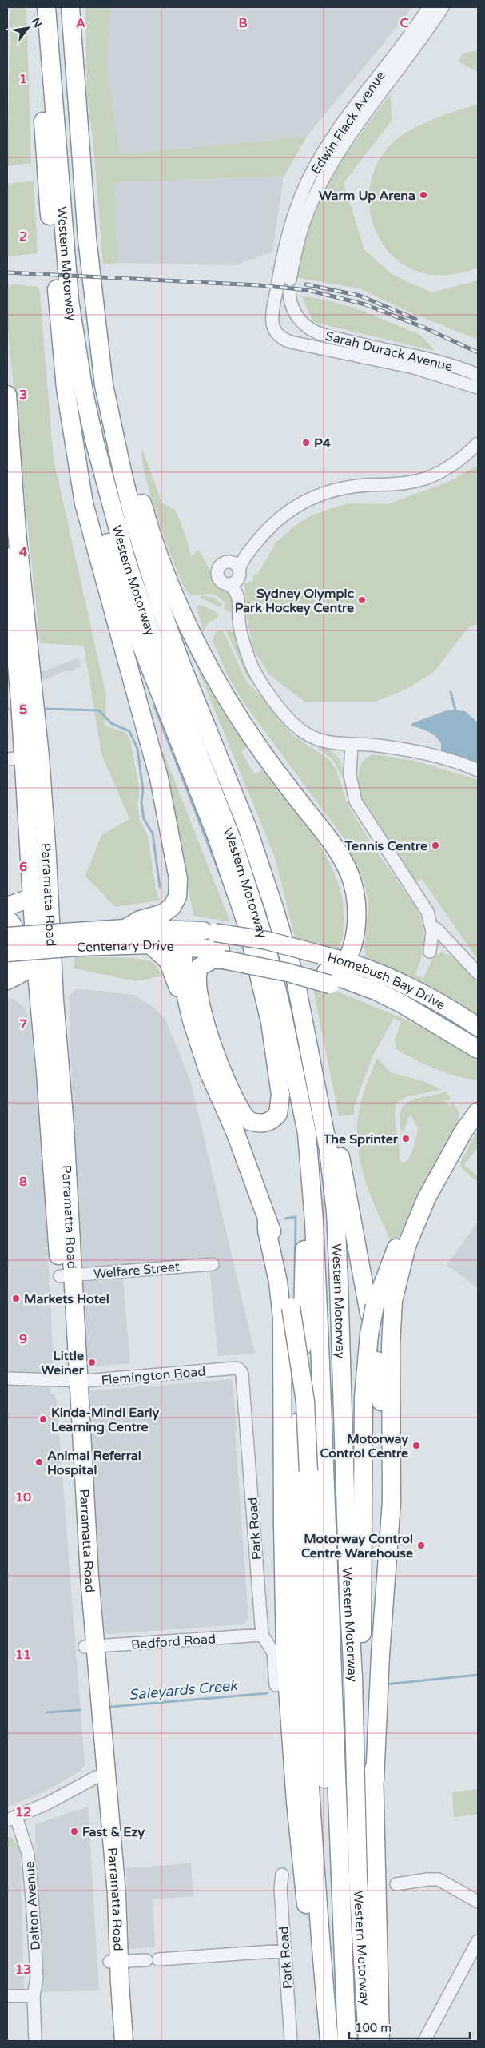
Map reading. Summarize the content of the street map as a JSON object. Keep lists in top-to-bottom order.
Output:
{
  "streets": {
    "highway": [
      "Western Motorway",
      "Parramatta Road",
      "Centenary Drive",
      "Homebush Bay Drive"
    ],
    "street": [
      "Edwin Flack Avenue",
      "Sarah Durack Avenue",
      "Welfare Street",
      "Flemington Road",
      "Park Road",
      "Bedford Road",
      "Dalton Avenue"
    ]
  },
  "crossings": [
    ["Edwin Flack Avenue", "Sarah Durack Avenue"],
    ["Western Motorway", "Park Road"],
    ["Parramatta Road", "Welfare Street"],
    ["Parramatta Road", "Flemington Road"],
    ["Parramatta Road", "Bedford Road"],
    ["Centenary Drive", "Homebush Bay Drive"],
    ["Flemington Road", "Park Road"],
    ["Park Road", "Bedford Road"]
  ],
  "water": ["Saleyards Creek"],
  "places": [
    "Warm Up Arena",
    "P4",
    "Sydney Olympic Park Hockey Centre",
    "Tennis Centre",
    "The Sprinter",
    "Markets Hotel",
    "Little Weiner",
    "Kinda-Mindi Early Learning Centre",
    "Motorway Control Centre",
    "Animal Referral Hospital",
    "Motorway Control Centre Warehouse",
    "Fast & Ezy"
  ],
  "scale_bar": "100 m",
  "north": "top right",
  "grid": {
    "columns": ["A", "B", "C"],
    "rows": [
      "1",
      "2",
      "3",
      "4",
      "5",
      "6",
      "7",
      "8",
      "9",
      "10",
      "11",
      "12",
      "13"
    ]
  }
}
